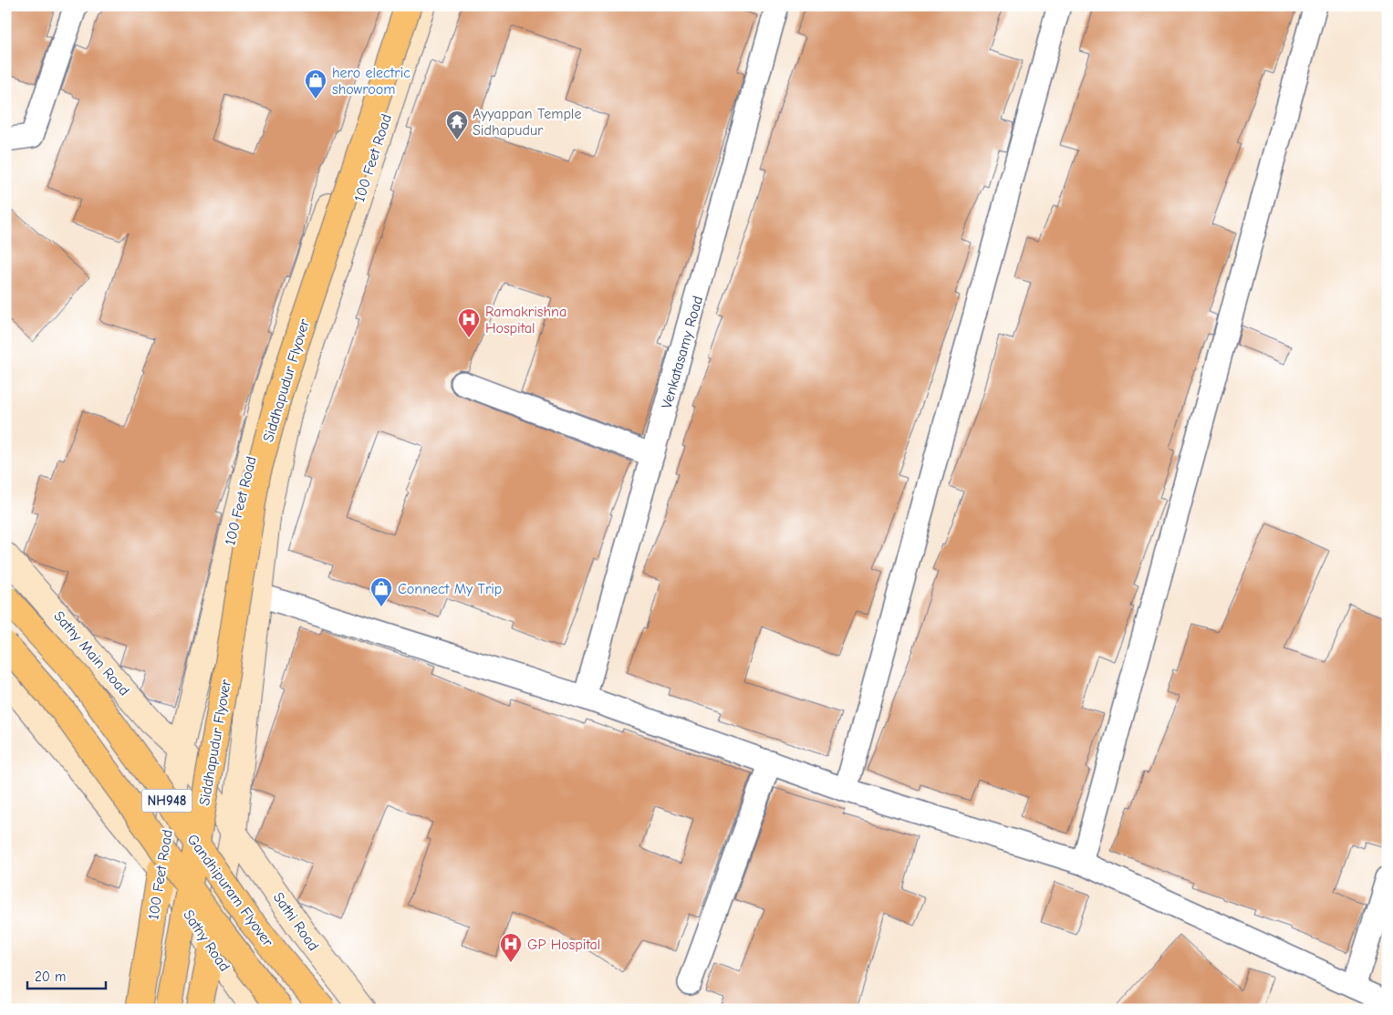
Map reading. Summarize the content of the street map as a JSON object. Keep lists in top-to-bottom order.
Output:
{
  "streets": {
    "main road": [
      "100 Feet Road",
      "Siddhapudur Flyover",
      "Sathy Main Road",
      "NH948",
      "Gandhipuram Flyover",
      "Sathi Road",
      "Sathy Road"
    ],
    "street": ["Venkatasamy Road"]
  },
  "crossings": [
    ["100 Feet Road", "Sathy Main Road"],
    ["100 Feet Road", "Sathi Road"],
    ["100 Feet Road", "Sathy Road"],
    ["Sathy Main Road", "Sathi Road"]
  ],
  "places": {
    "shop": ["hero electric showroom", "Connect My Trip"],
    "temple": ["Ayyappan Temple Sidhapudur"],
    "hospital": ["Ramakrishna Hospital", "GP Hospital"]
  },
  "scale_bar": "20 m"
}
